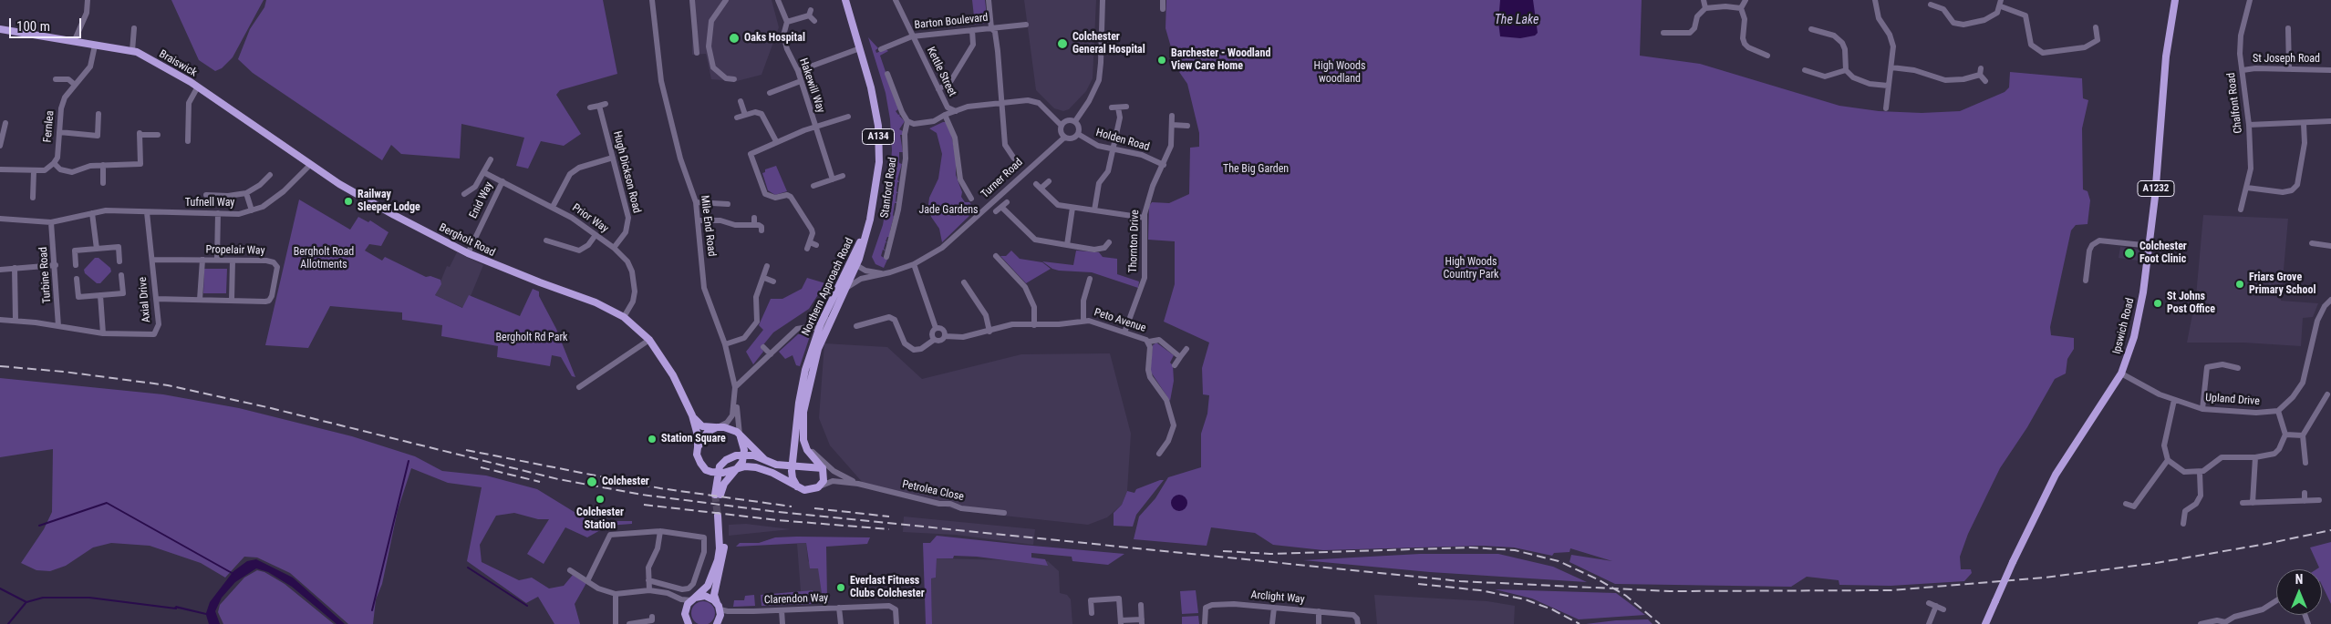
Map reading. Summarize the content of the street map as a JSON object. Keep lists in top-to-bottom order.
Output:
{
  "streets": {
    "main road": [
      "Braiswick",
      "A134",
      "A1232",
      "Bergholt Road",
      "Northern Approach Road",
      "Ipswich Road"
    ],
    "street": [
      "Barton Boulevard",
      "St Joseph Road",
      "Kettle Street",
      "Hakewill Way",
      "Chalfont Road",
      "Fernlea",
      "Holden Road",
      "Hugh Dickson Road",
      "Turner Road",
      "Stanford Road",
      "Enid Way",
      "Tufnell Way",
      "Prior Way",
      "Mile End Road",
      "Thornton Drive",
      "Propelair Way",
      "Turbine Road",
      "Axial Drive",
      "Peto Avenue",
      "Upland Drive",
      "Petrolea Close",
      "Arclight Way",
      "Clarendon Way"
    ]
  },
  "crossings": [
    ["Barton Boulevard", "Kettle Street"],
    ["St Joseph Road", "Chalfont Road"],
    ["Braiswick", "Fernlea"],
    ["Braiswick", "Bergholt Road"],
    ["A134", "Northern Approach Road"],
    ["Holden Road", "Turner Road"],
    ["Holden Road", "Thornton Drive"],
    ["Hugh Dickson Road", "Prior Way"],
    ["Turner Road", "Northern Approach Road"],
    ["Enid Way", "Prior Way"],
    ["Enid Way", "Bergholt Road"],
    ["Tufnell Way", "Bergholt Road"],
    ["Tufnell Way", "Turbine Road"],
    ["Tufnell Way", "Axial Drive"],
    ["Prior Way", "Bergholt Road"],
    ["Thornton Drive", "Peto Avenue"],
    ["Propelair Way", "Axial Drive"],
    ["Turbine Road", "Axial Drive"],
    ["Northern Approach Road", "Petrolea Close"],
    ["Ipswich Road", "Upland Drive"]
  ],
  "water": ["The Lake"],
  "parks": [
    "High Woods woodland",
    "The Big Garden",
    "Jade Gardens",
    "Bergholt Road Allotments",
    "High Woods Country Park",
    "Bergholt Rd Park"
  ],
  "places": [
    "Oaks Hospital",
    "Colchester General Hospital",
    "Barchester - Woodland View Care Home",
    "Railway Sleeper Lodge",
    "Colchester Foot Clinic",
    "Friars Grove Primary School",
    "St Johns Post Office",
    "Station Square",
    "Colchester",
    "Colchester Station",
    "Everlast Fitness Clubs Colchester"
  ],
  "scale_bar": "100 m",
  "north": "top"
}
